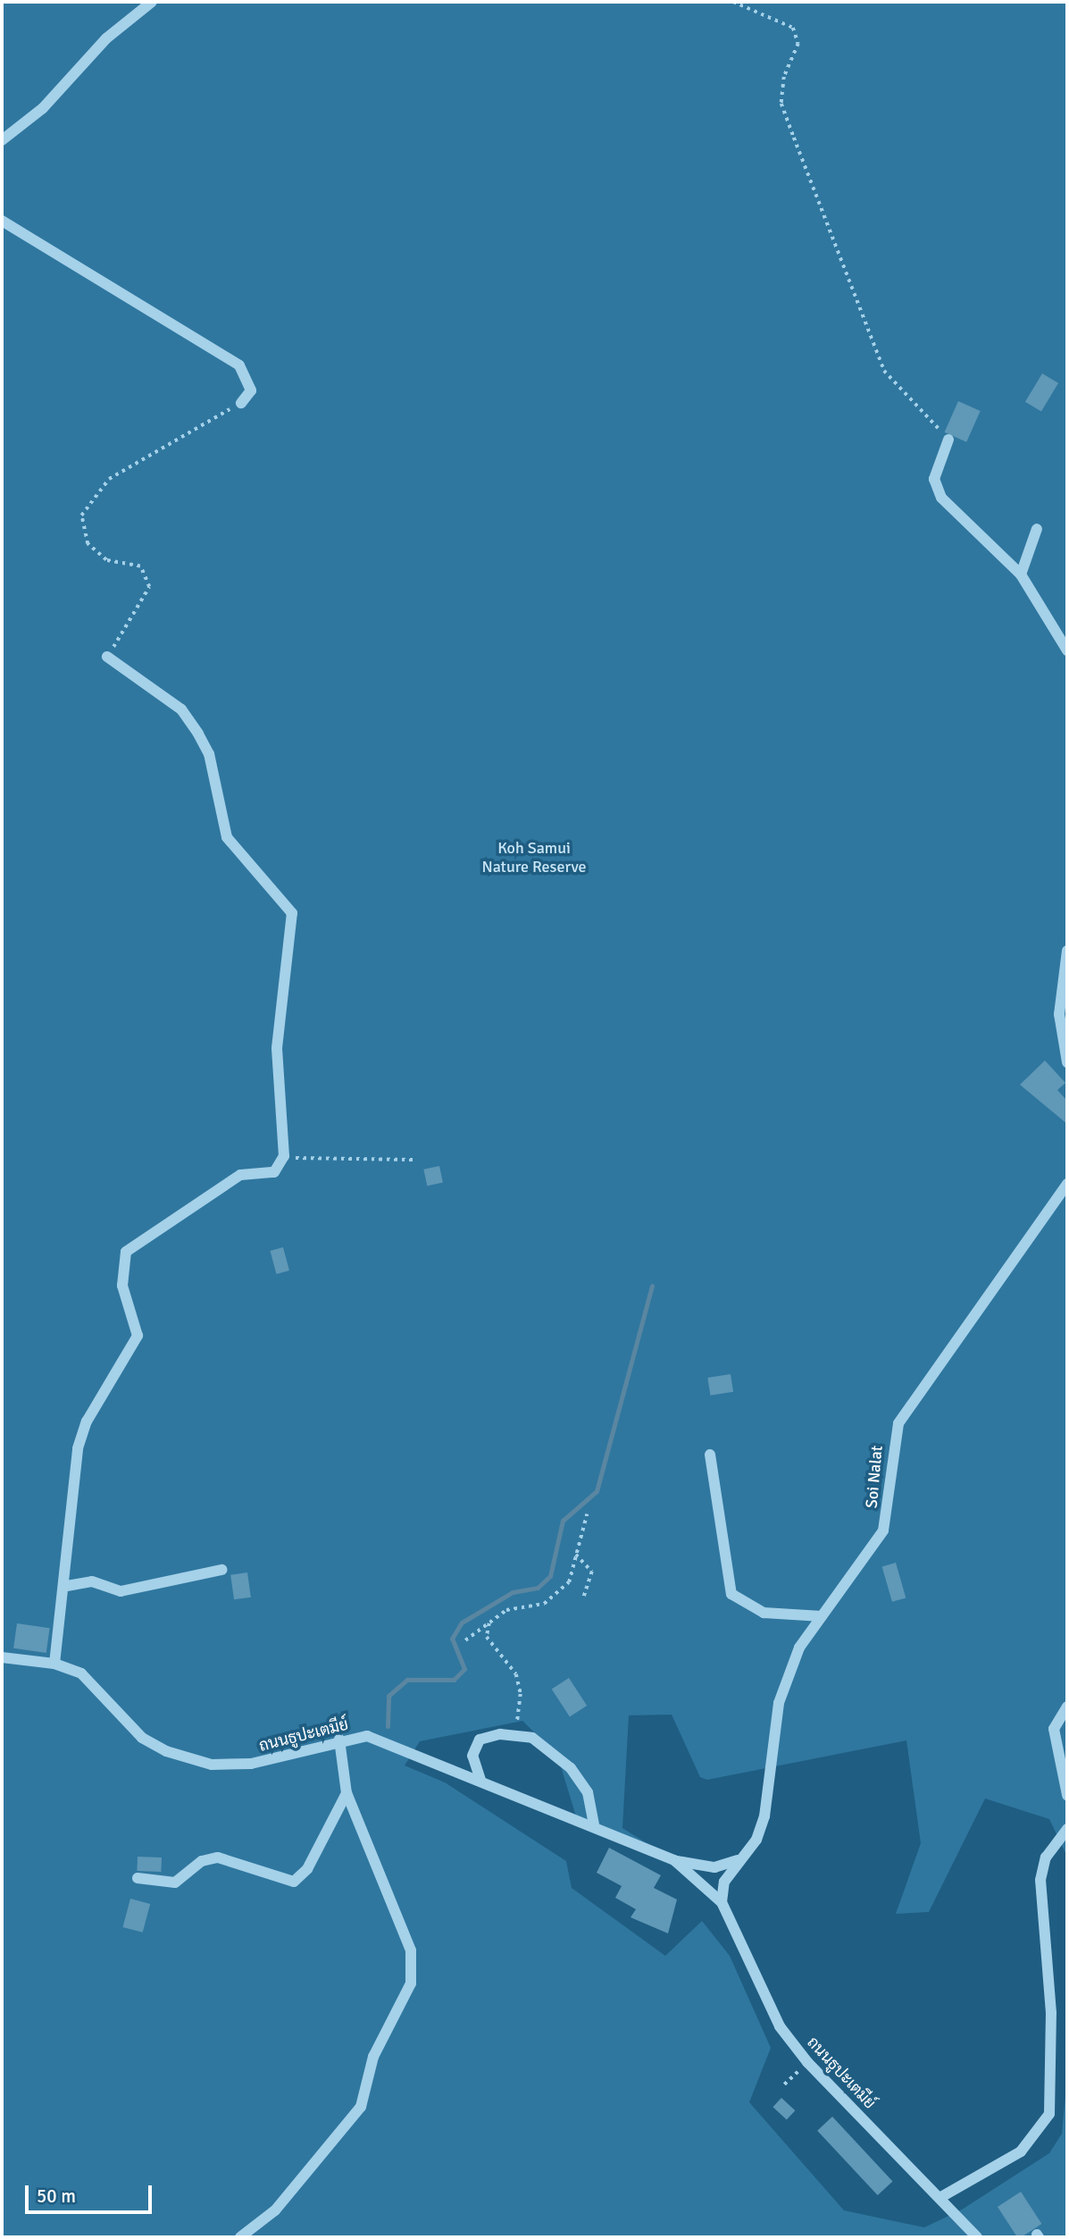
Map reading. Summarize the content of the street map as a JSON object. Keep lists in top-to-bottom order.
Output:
{
  "streets": {
    "street": ["Soi Nalat", "ถนนธูปะเตมีย์"]
  },
  "parks": ["Koh Samui Nature Reserve"],
  "scale_bar": "50 m"
}
